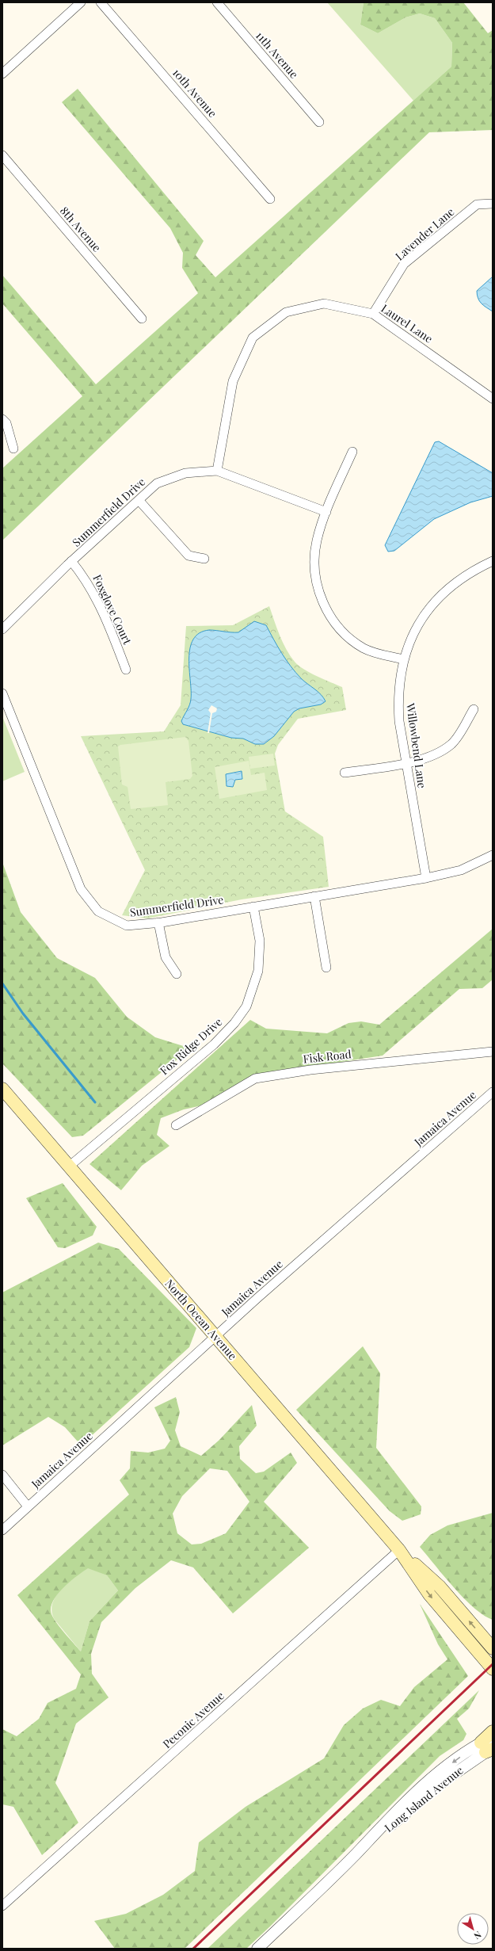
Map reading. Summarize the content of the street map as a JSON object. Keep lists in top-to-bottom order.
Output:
{
  "streets": {
    "main road": ["North Ocean Avenue"],
    "street": [
      "11th Avenue",
      "10th Avenue",
      "8th Avenue",
      "Lavender Lane",
      "Laurel Lane",
      "Summerfield Drive",
      "Foxglove Court",
      "Willowbend Lane",
      "Fox Ridge Drive",
      "Fisk Road",
      "Jamaica Avenue",
      "Peconic Avenue",
      "Long Island Avenue"
    ]
  },
  "crossings": [
    ["Lavender Lane", "Laurel Lane"],
    ["Laurel Lane", "Summerfield Drive"],
    ["Summerfield Drive", "Foxglove Court"],
    ["Summerfield Drive", "Willowbend Lane"],
    ["Summerfield Drive", "Fox Ridge Drive"],
    ["Fox Ridge Drive", "North Ocean Avenue"],
    ["Jamaica Avenue", "North Ocean Avenue"],
    ["North Ocean Avenue", "Peconic Avenue"]
  ],
  "north": "bottom right"
}
